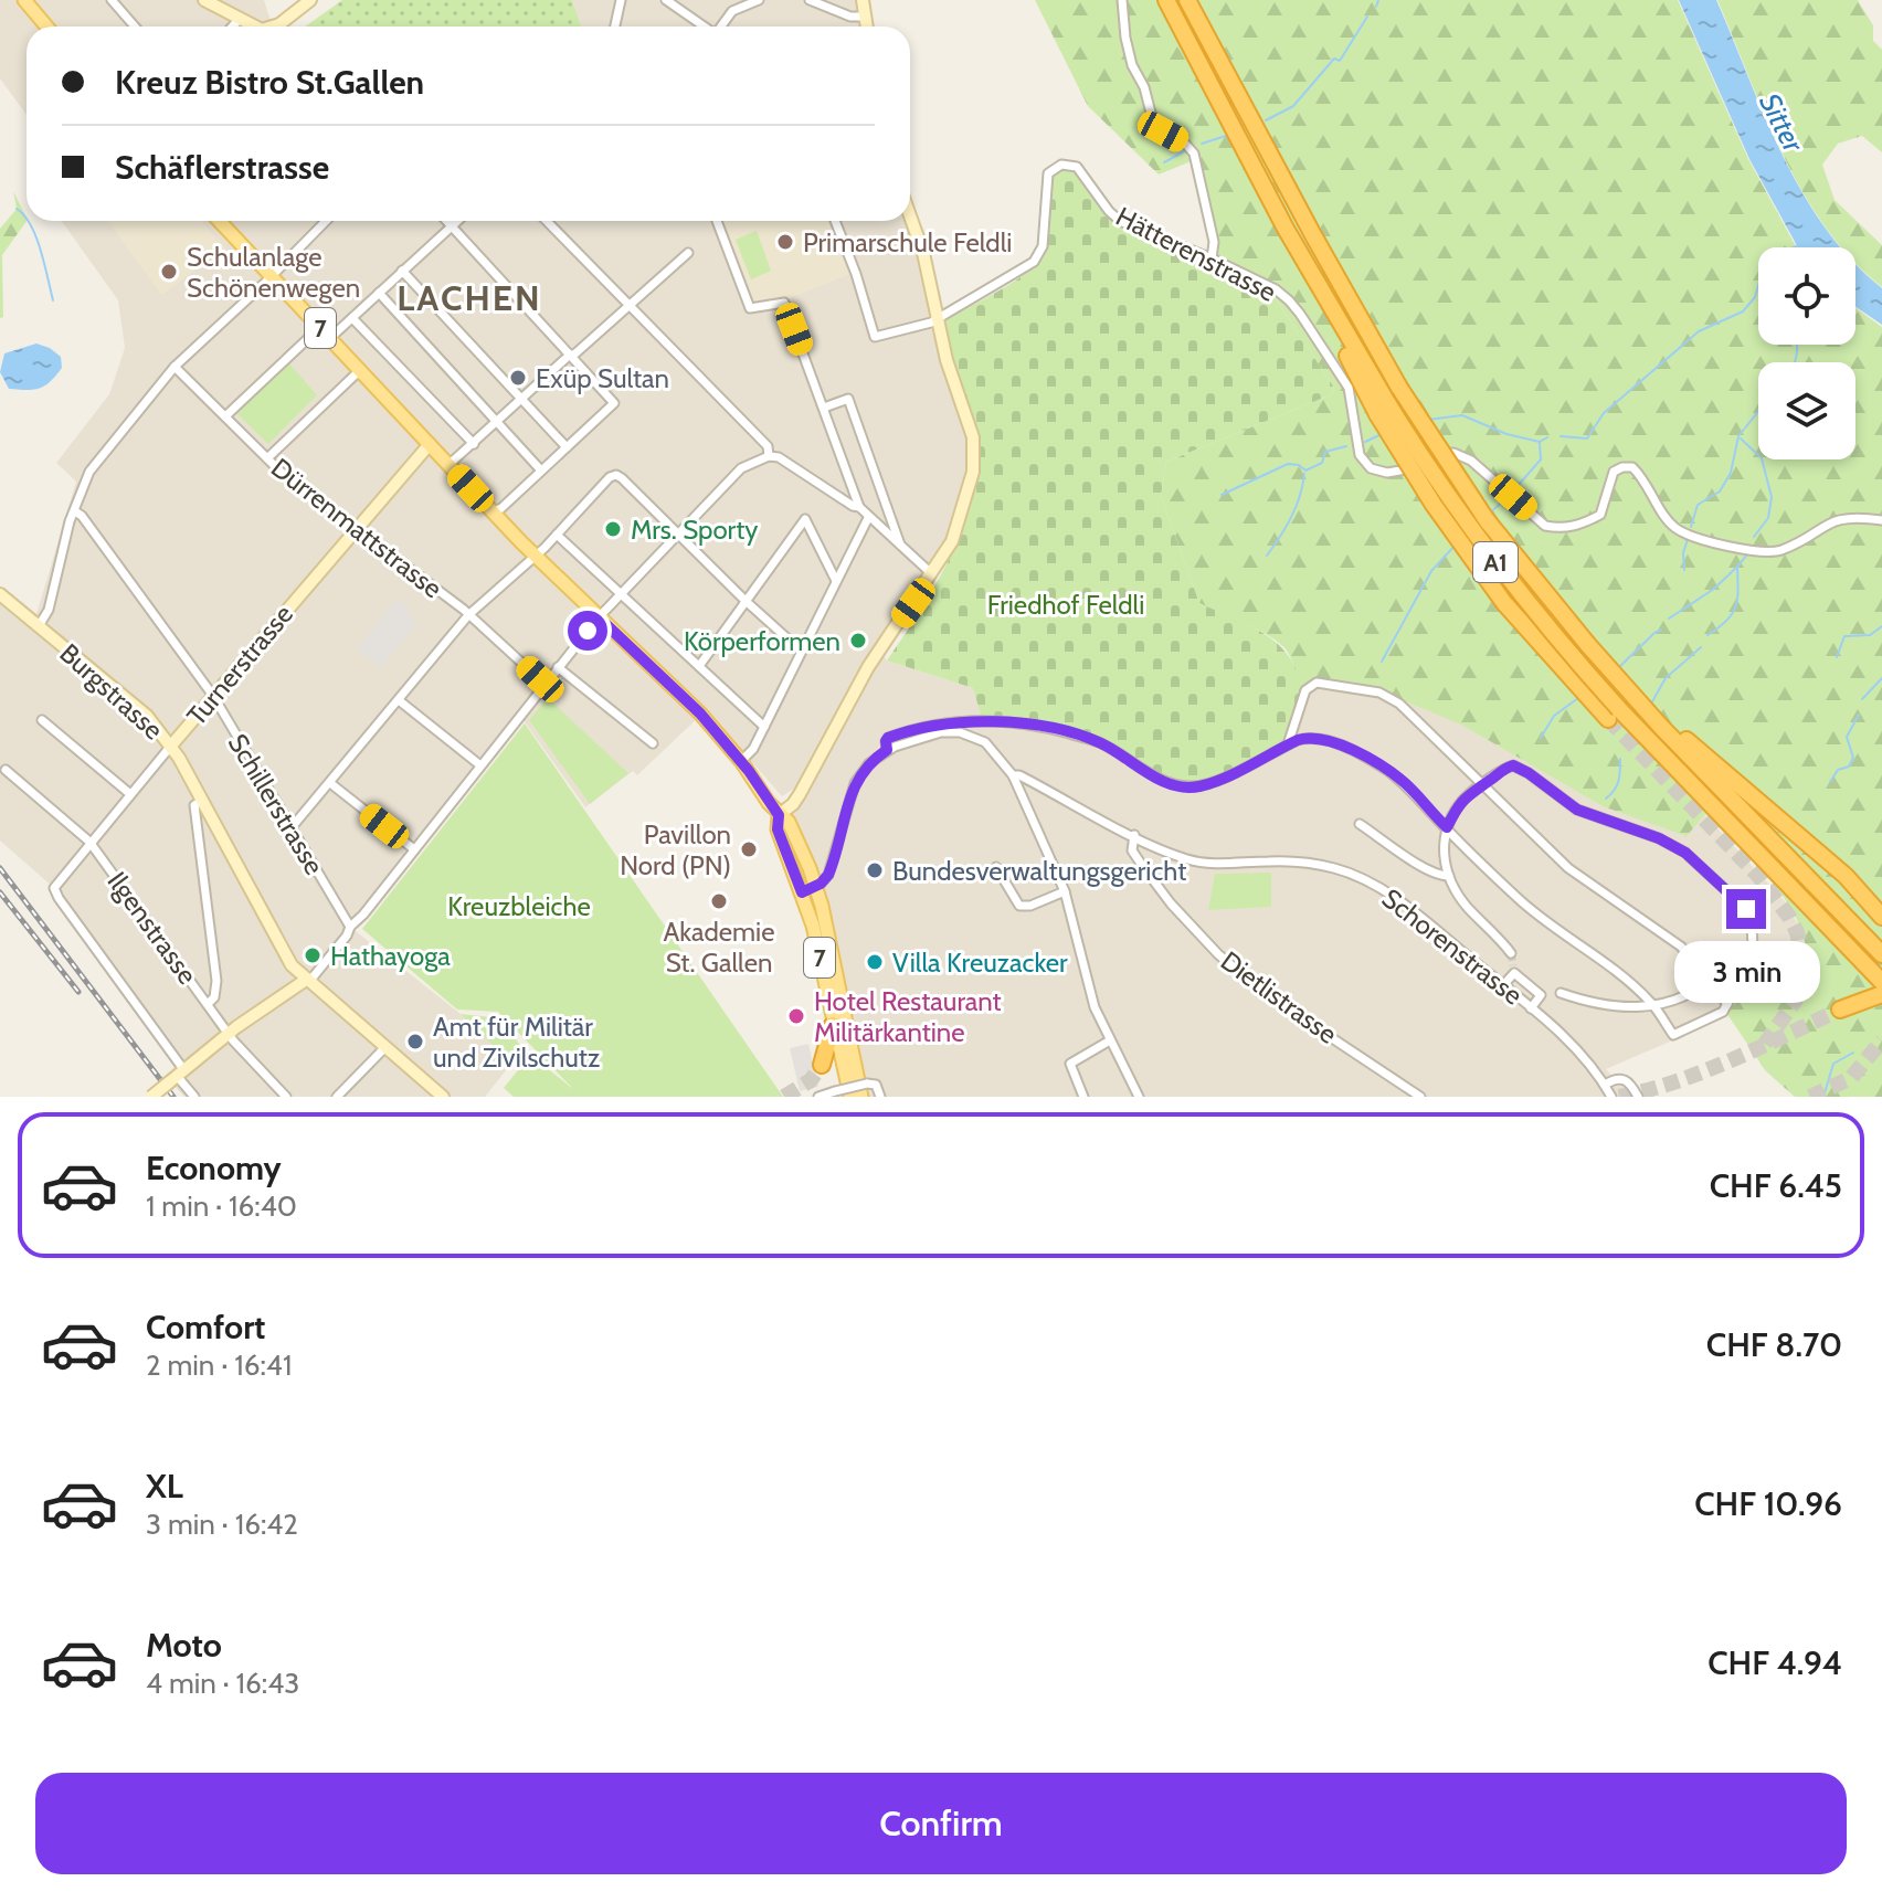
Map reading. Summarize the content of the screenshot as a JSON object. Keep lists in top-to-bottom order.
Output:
{
  "streets": {
    "highway": ["A1"],
    "main road": ["7"],
    "street": [
      "Hätterenstrasse",
      "Dürrenmattstrasse",
      "Turnerstrasse",
      "Burgstrasse",
      "Schillerstrasse",
      "Ilgenstrasse",
      "Schorenstrasse",
      "Dietlistrasse"
    ]
  },
  "crossings": [
    ["7", "Turnerstrasse"],
    ["7", "Burgstrasse"],
    ["Dürrenmattstrasse", "Turnerstrasse"],
    ["Dürrenmattstrasse", "Burgstrasse"],
    ["Turnerstrasse", "Burgstrasse"],
    ["Turnerstrasse", "Schillerstrasse"],
    ["Turnerstrasse", "Ilgenstrasse"],
    ["Burgstrasse", "Schillerstrasse"],
    ["Schorenstrasse", "Dietlistrasse"]
  ],
  "districts": ["LACHEN"],
  "water": ["Sitter"],
  "parks": ["Friedhof Feldli", "Kreuzbleiche"],
  "places": [
    "Primarschule Feldli",
    "Schulanlage Schönenwegen",
    "Exüp Sultan",
    "Mrs. Sporty",
    "Körperformen",
    "Pavillon Nord (PN)",
    "Bundesverwaltungsgericht",
    "Akademie St. Gallen",
    "Hathayoga",
    "Villa Kreuzacker",
    "Hotel Restaurant Militärkantine",
    "Amt für Militär und Zivilschutz"
  ],
  "page": {
    "banner": ["Kreuz Bistro St.Gallen", "Schäflerstrasse"],
    "bubble": "3 min",
    "list": [
      {
        "name": "Economy",
        "note": "1 min · 16:40",
        "value": "CHF 6.45"
      },
      {
        "name": "Comfort",
        "note": "2 min · 16:41",
        "value": "CHF 8.70"
      },
      {
        "name": "XL",
        "note": "3 min · 16:42",
        "value": "CHF 10.96"
      },
      {
        "name": "Moto",
        "note": "4 min · 16:43",
        "value": "CHF 4.94"
      }
    ],
    "buttons": "Confirm"
  }
}
